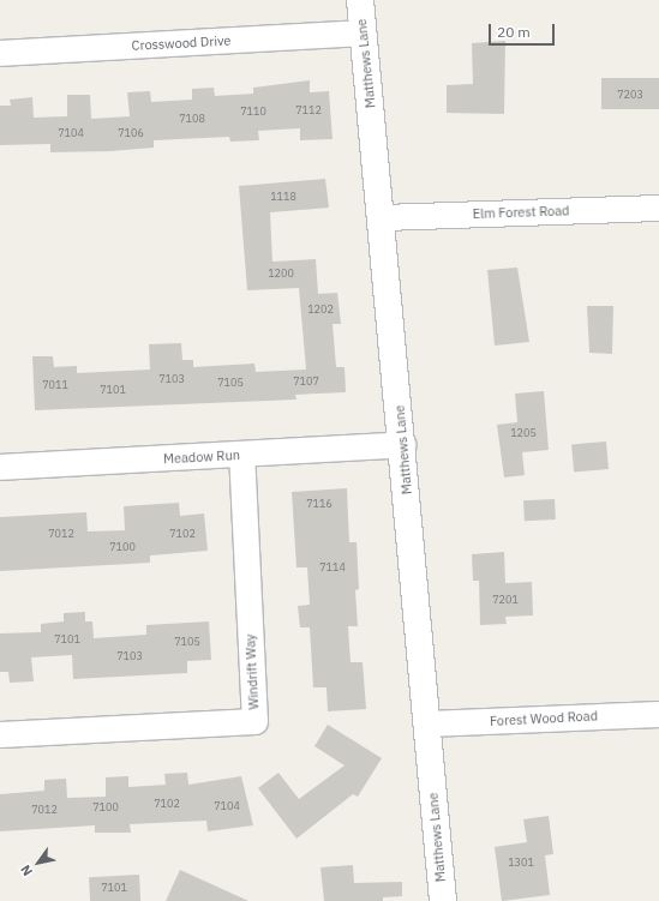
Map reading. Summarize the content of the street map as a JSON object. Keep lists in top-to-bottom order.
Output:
{
  "streets": {
    "street": [
      "Crosswood Drive",
      "Matthews Lane",
      "Elm Forest Road",
      "Meadow Run",
      "Windrift Way",
      "Forest Wood Road"
    ]
  },
  "crossings": [
    ["Crosswood Drive", "Matthews Lane"],
    ["Matthews Lane", "Elm Forest Road"],
    ["Matthews Lane", "Meadow Run"],
    ["Matthews Lane", "Forest Wood Road"],
    ["Meadow Run", "Windrift Way"]
  ],
  "house_numbers": [
    "7203",
    "7112",
    "7110",
    "7108",
    "7104",
    "7106",
    "1118",
    "1200",
    "1202",
    "7103",
    "7107",
    "7105",
    "7011",
    "7101",
    "1205",
    "7116",
    "7012",
    "7102",
    "7100",
    "7114",
    "7201",
    "7101",
    "7105",
    "7103",
    "7102",
    "7104",
    "7100",
    "7012",
    "1301",
    "7101"
  ],
  "scale_bar": "20 m",
  "north": "bottom left"
}
